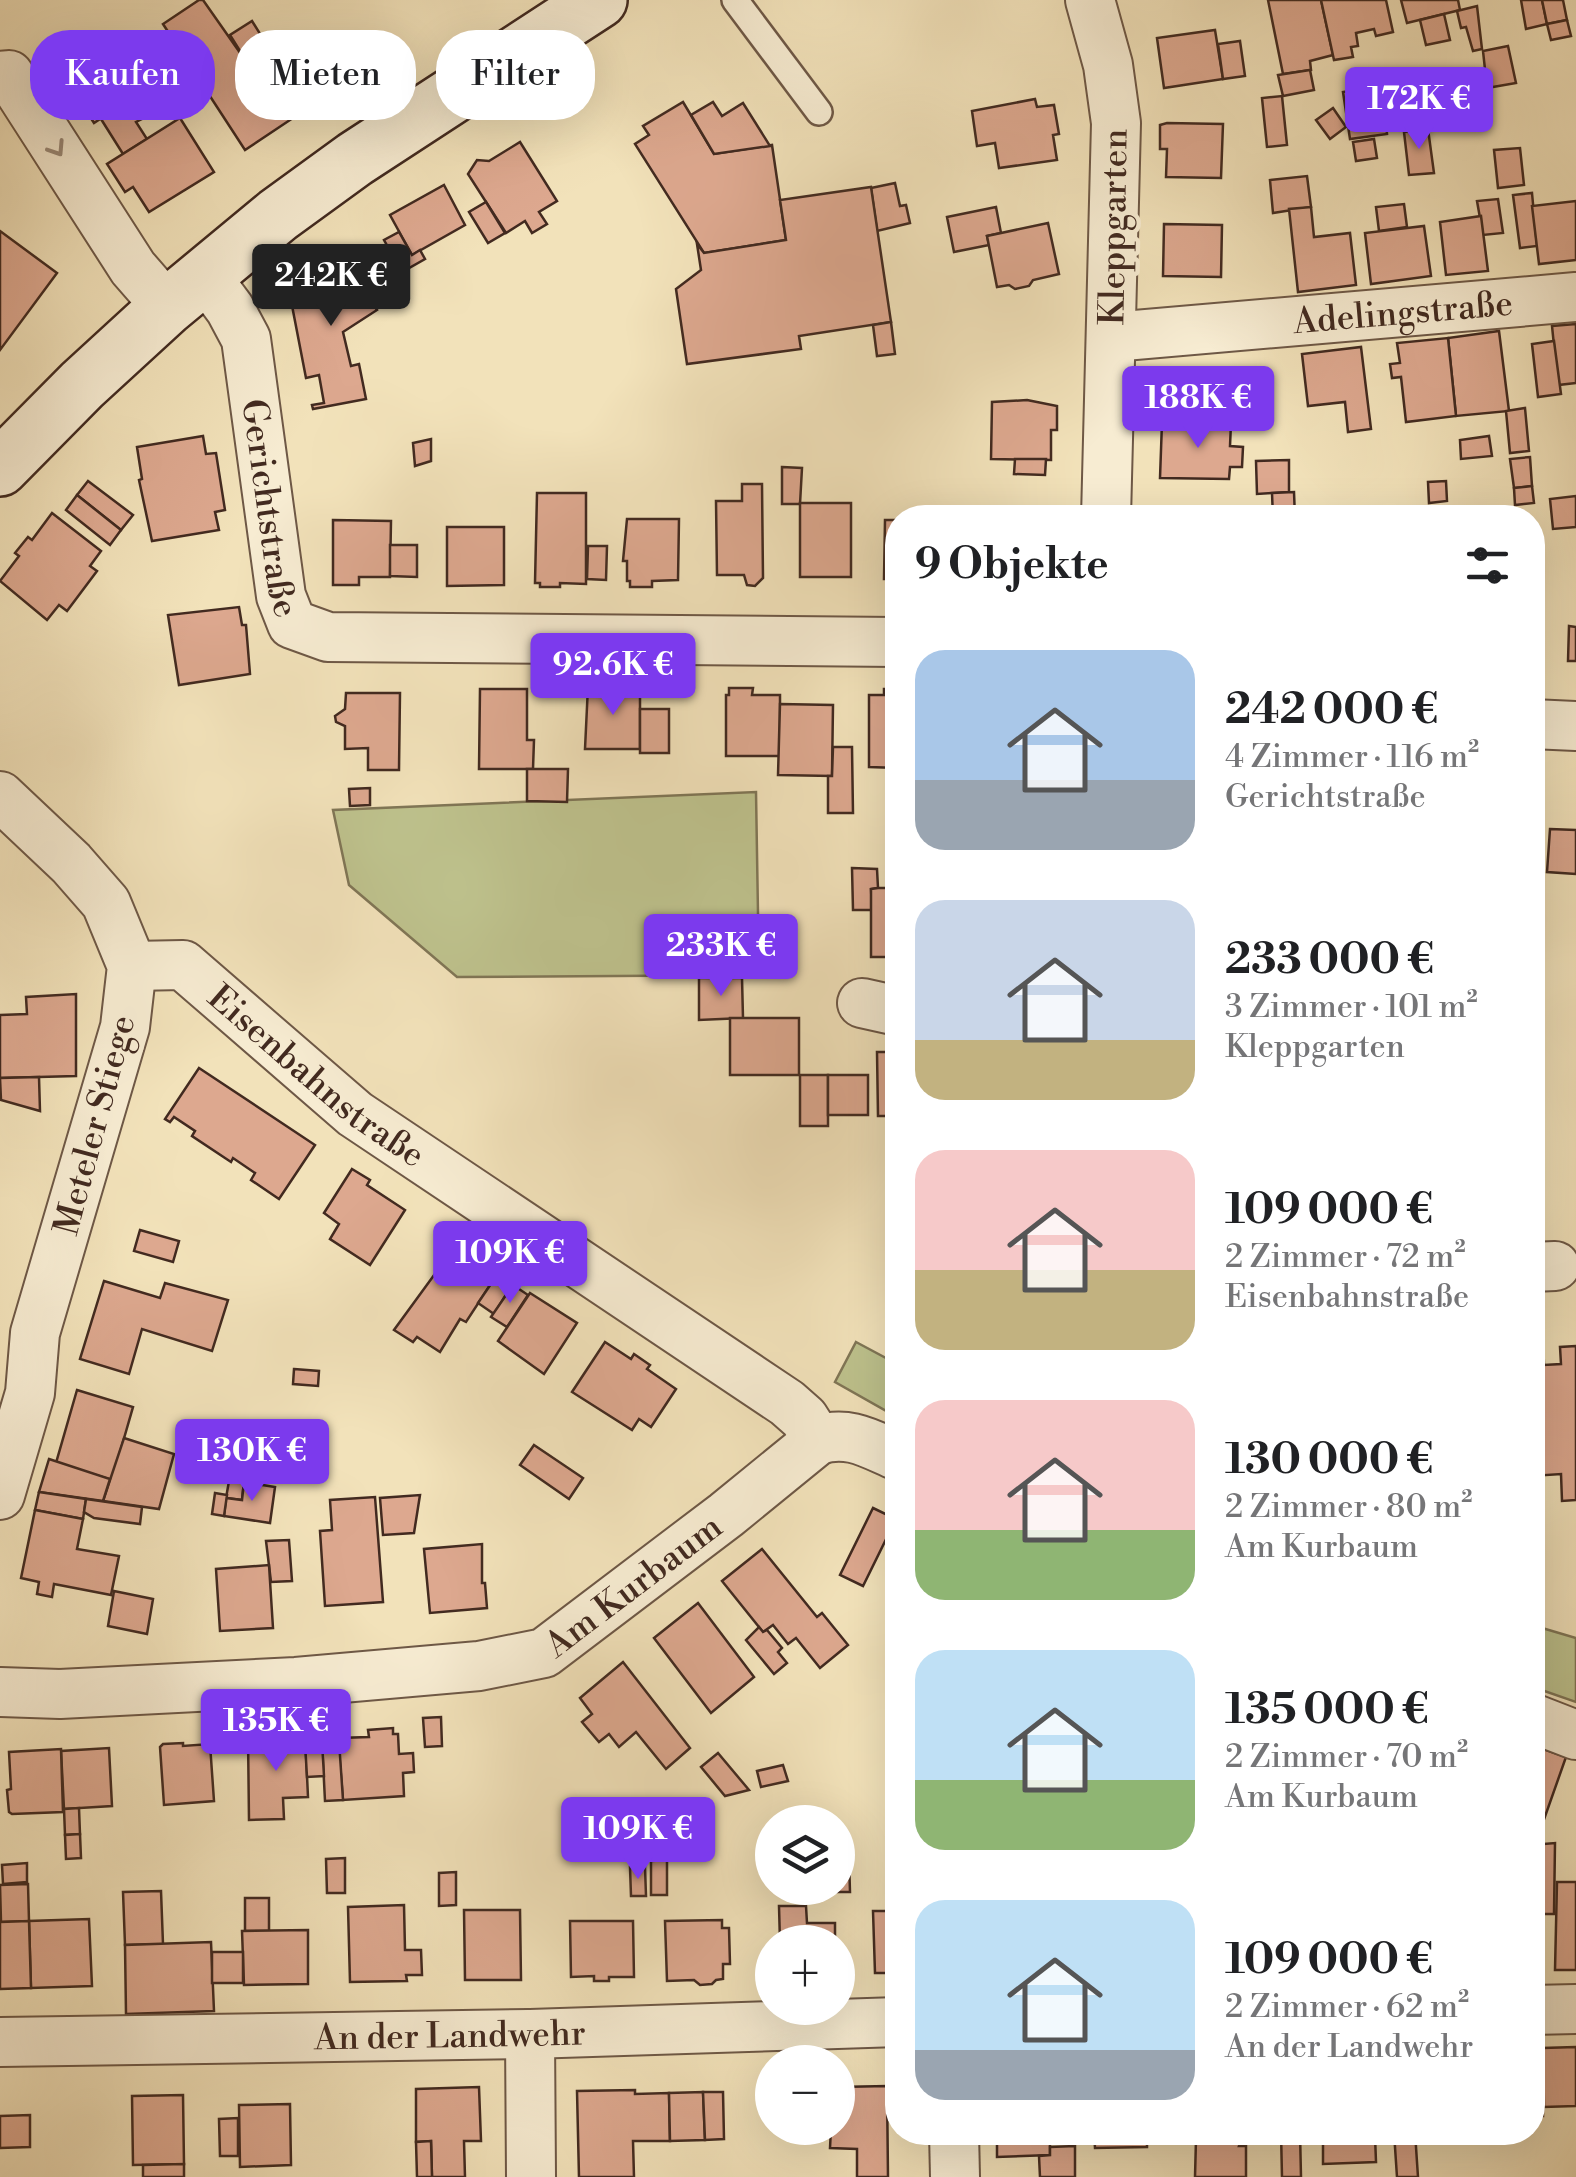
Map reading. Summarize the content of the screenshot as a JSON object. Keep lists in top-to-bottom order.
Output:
{
  "streets": {
    "street": [
      "Kleppgarten",
      "Adelingstraße",
      "Gerichtstraße",
      "Eisenbahnstraße",
      "Meteler Stiege",
      "Am Kurbaum",
      "An der Landwehr"
    ]
  },
  "crossings": [
    ["Kleppgarten", "Adelingstraße"],
    ["Eisenbahnstraße", "Meteler Stiege"],
    ["Eisenbahnstraße", "Am Kurbaum"]
  ],
  "page": {
    "chip": ["Kaufen", "Mieten", "Filter"],
    "price": [
      "172K €",
      "242K €",
      "188K €",
      "92.6K €",
      "233K €",
      "109K €",
      "130K €",
      "135K €",
      "109K €"
    ],
    "heading": "9 Objekte",
    "list": [
      {
        "name": "242 000 €",
        "note": "4 Zimmer · 116 m² · Gerichtstraße"
      },
      {
        "name": "233 000 €",
        "note": "3 Zimmer · 101 m² · Kleppgarten"
      },
      {
        "name": "109 000 €",
        "note": "2 Zimmer · 72 m² · Eisenbahnstraße"
      },
      {
        "name": "130 000 €",
        "note": "2 Zimmer · 80 m² · Am Kurbaum"
      },
      {
        "name": "135 000 €",
        "note": "2 Zimmer · 70 m² · Am Kurbaum"
      },
      {
        "name": "109 000 €",
        "note": "2 Zimmer · 62 m² · An der Landwehr"
      }
    ],
    "map_buttons": ["+", "−"]
  }
}
